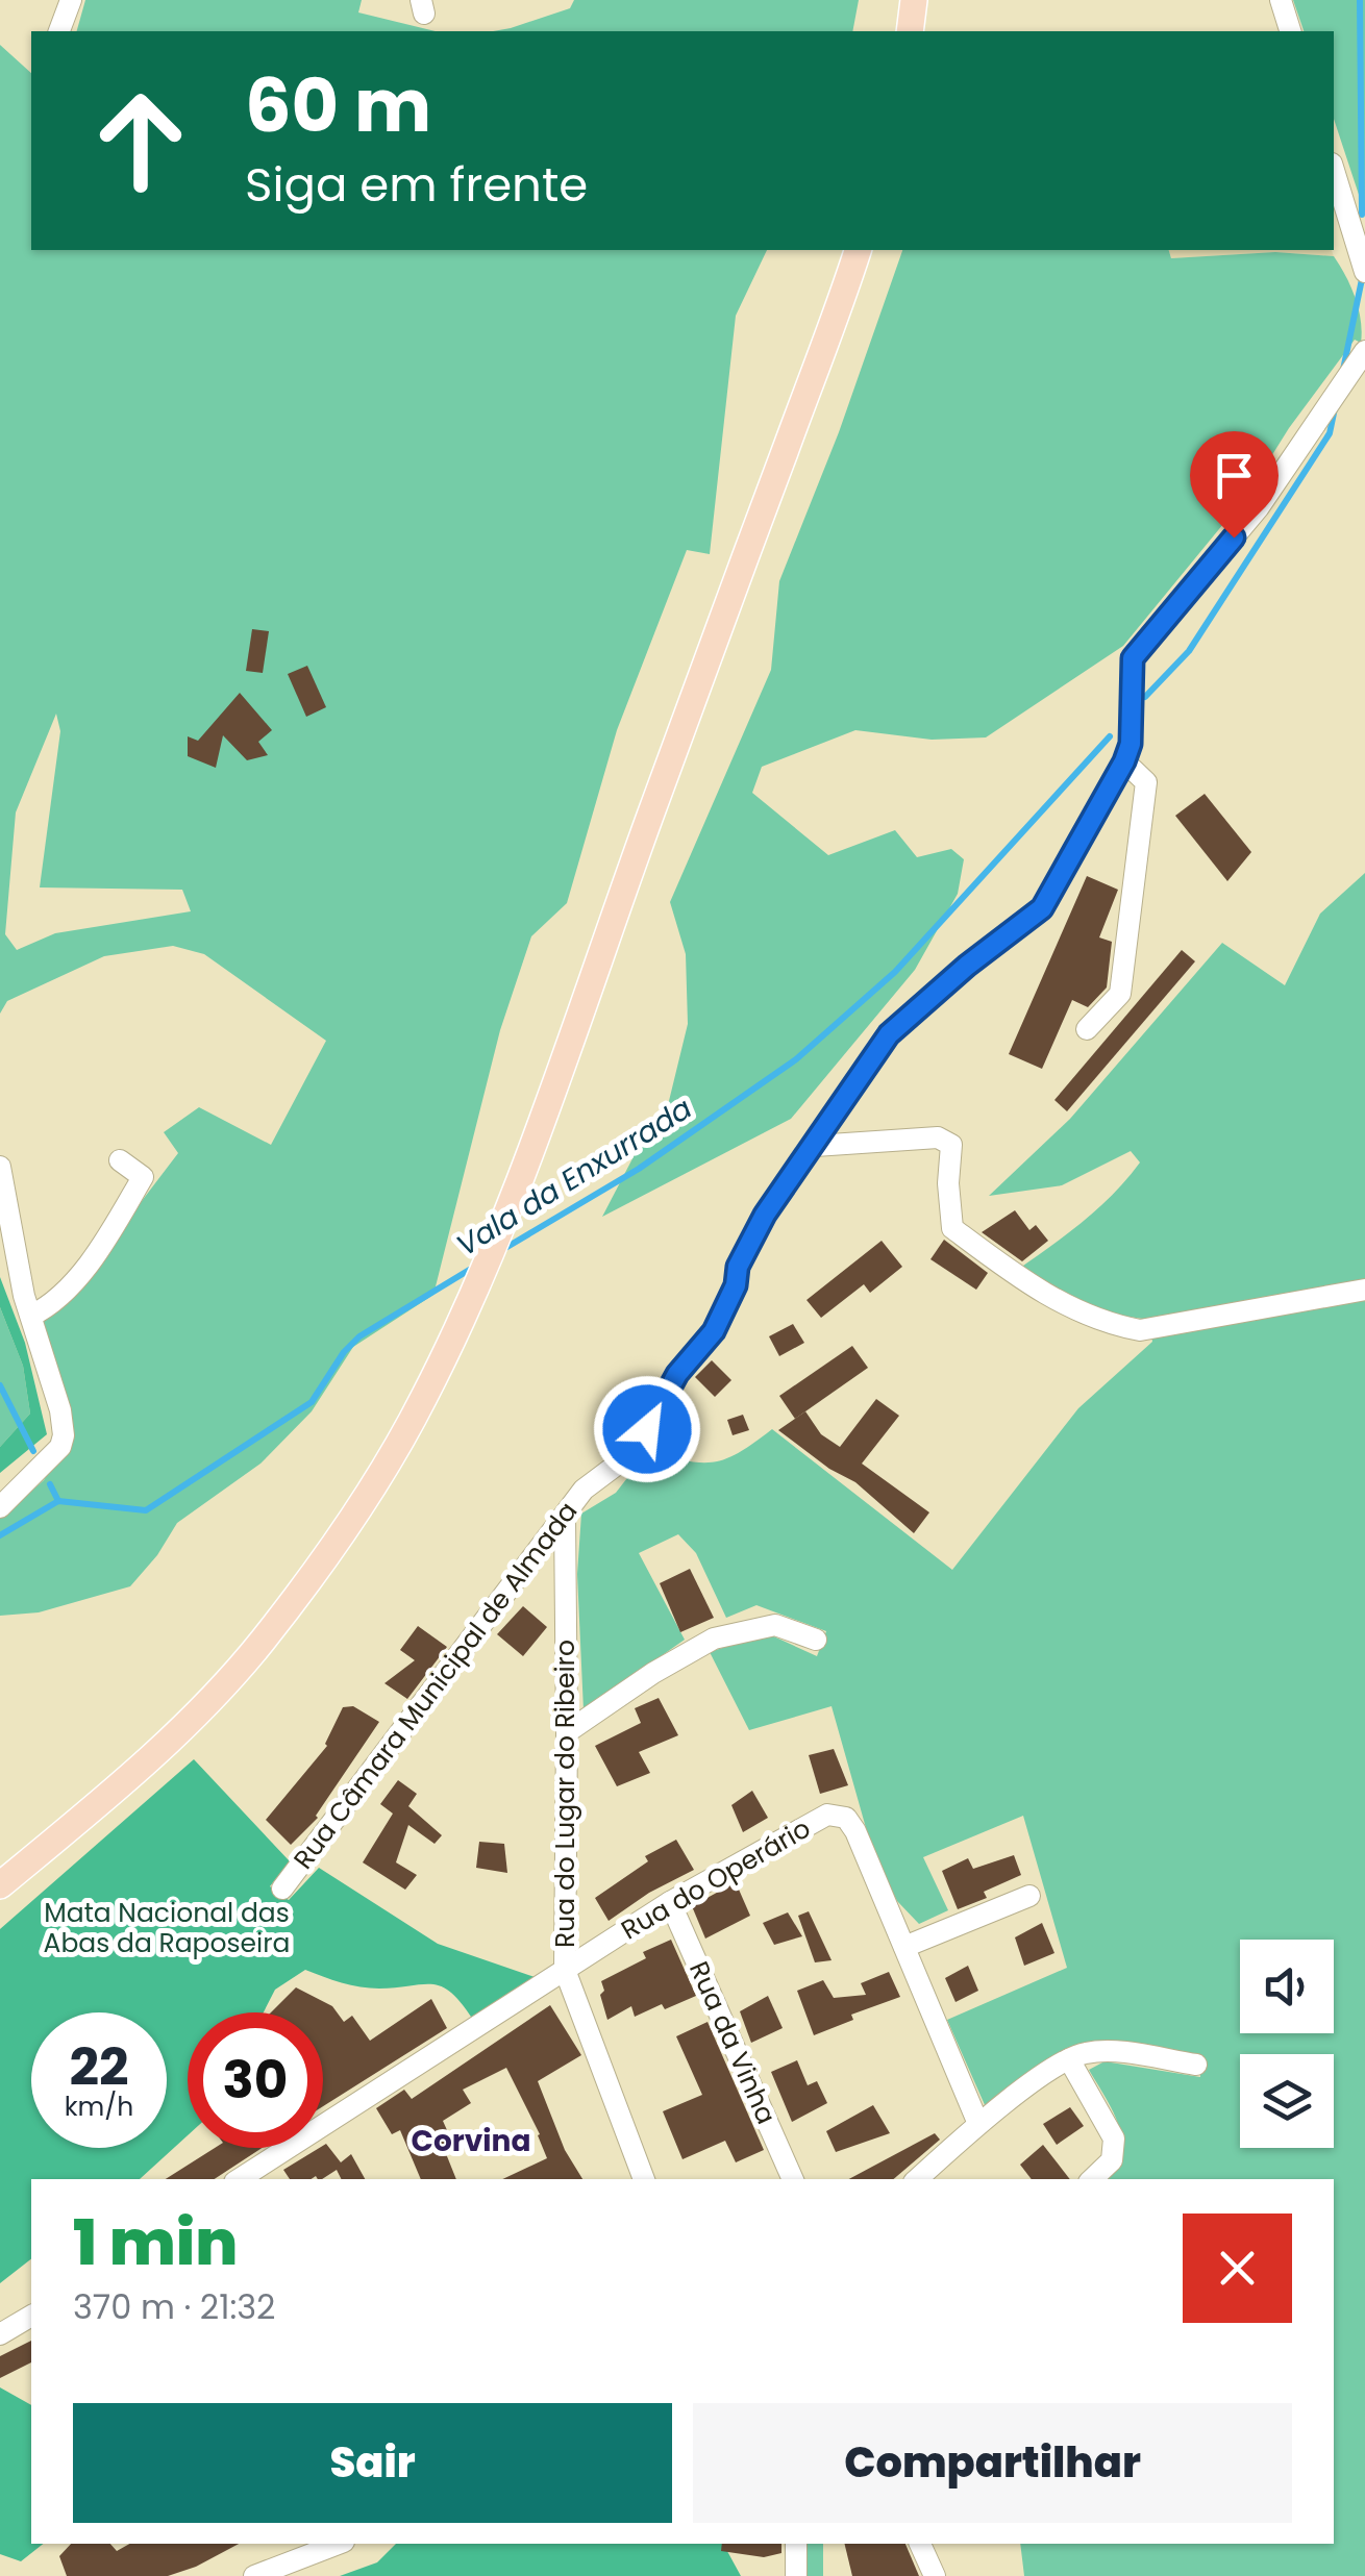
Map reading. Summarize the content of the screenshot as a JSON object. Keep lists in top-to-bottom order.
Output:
{
  "streets": {
    "street": [
      "Rua Câmara Municipal de Almada",
      "Rua do Lugar do Ribeiro",
      "Rua do Operário",
      "Rua da Vinha"
    ]
  },
  "crossings": [
    ["Rua Câmara Municipal de Almada", "Rua do Lugar do Ribeiro"],
    ["Rua do Lugar do Ribeiro", "Rua do Operário"],
    ["Rua do Operário", "Rua da Vinha"]
  ],
  "districts": ["Corvina"],
  "water": ["Vala da Enxurrada"],
  "parks": ["Mata Nacional das Abas da Raposeira"],
  "page": {
    "turn": ["60 m", "Siga em frente"],
    "speed": "22 km/h",
    "limit": "30",
    "heading": ["1 min", "370 m · 21:32"],
    "buttons": ["Sair", "Compartilhar"]
  }
}
